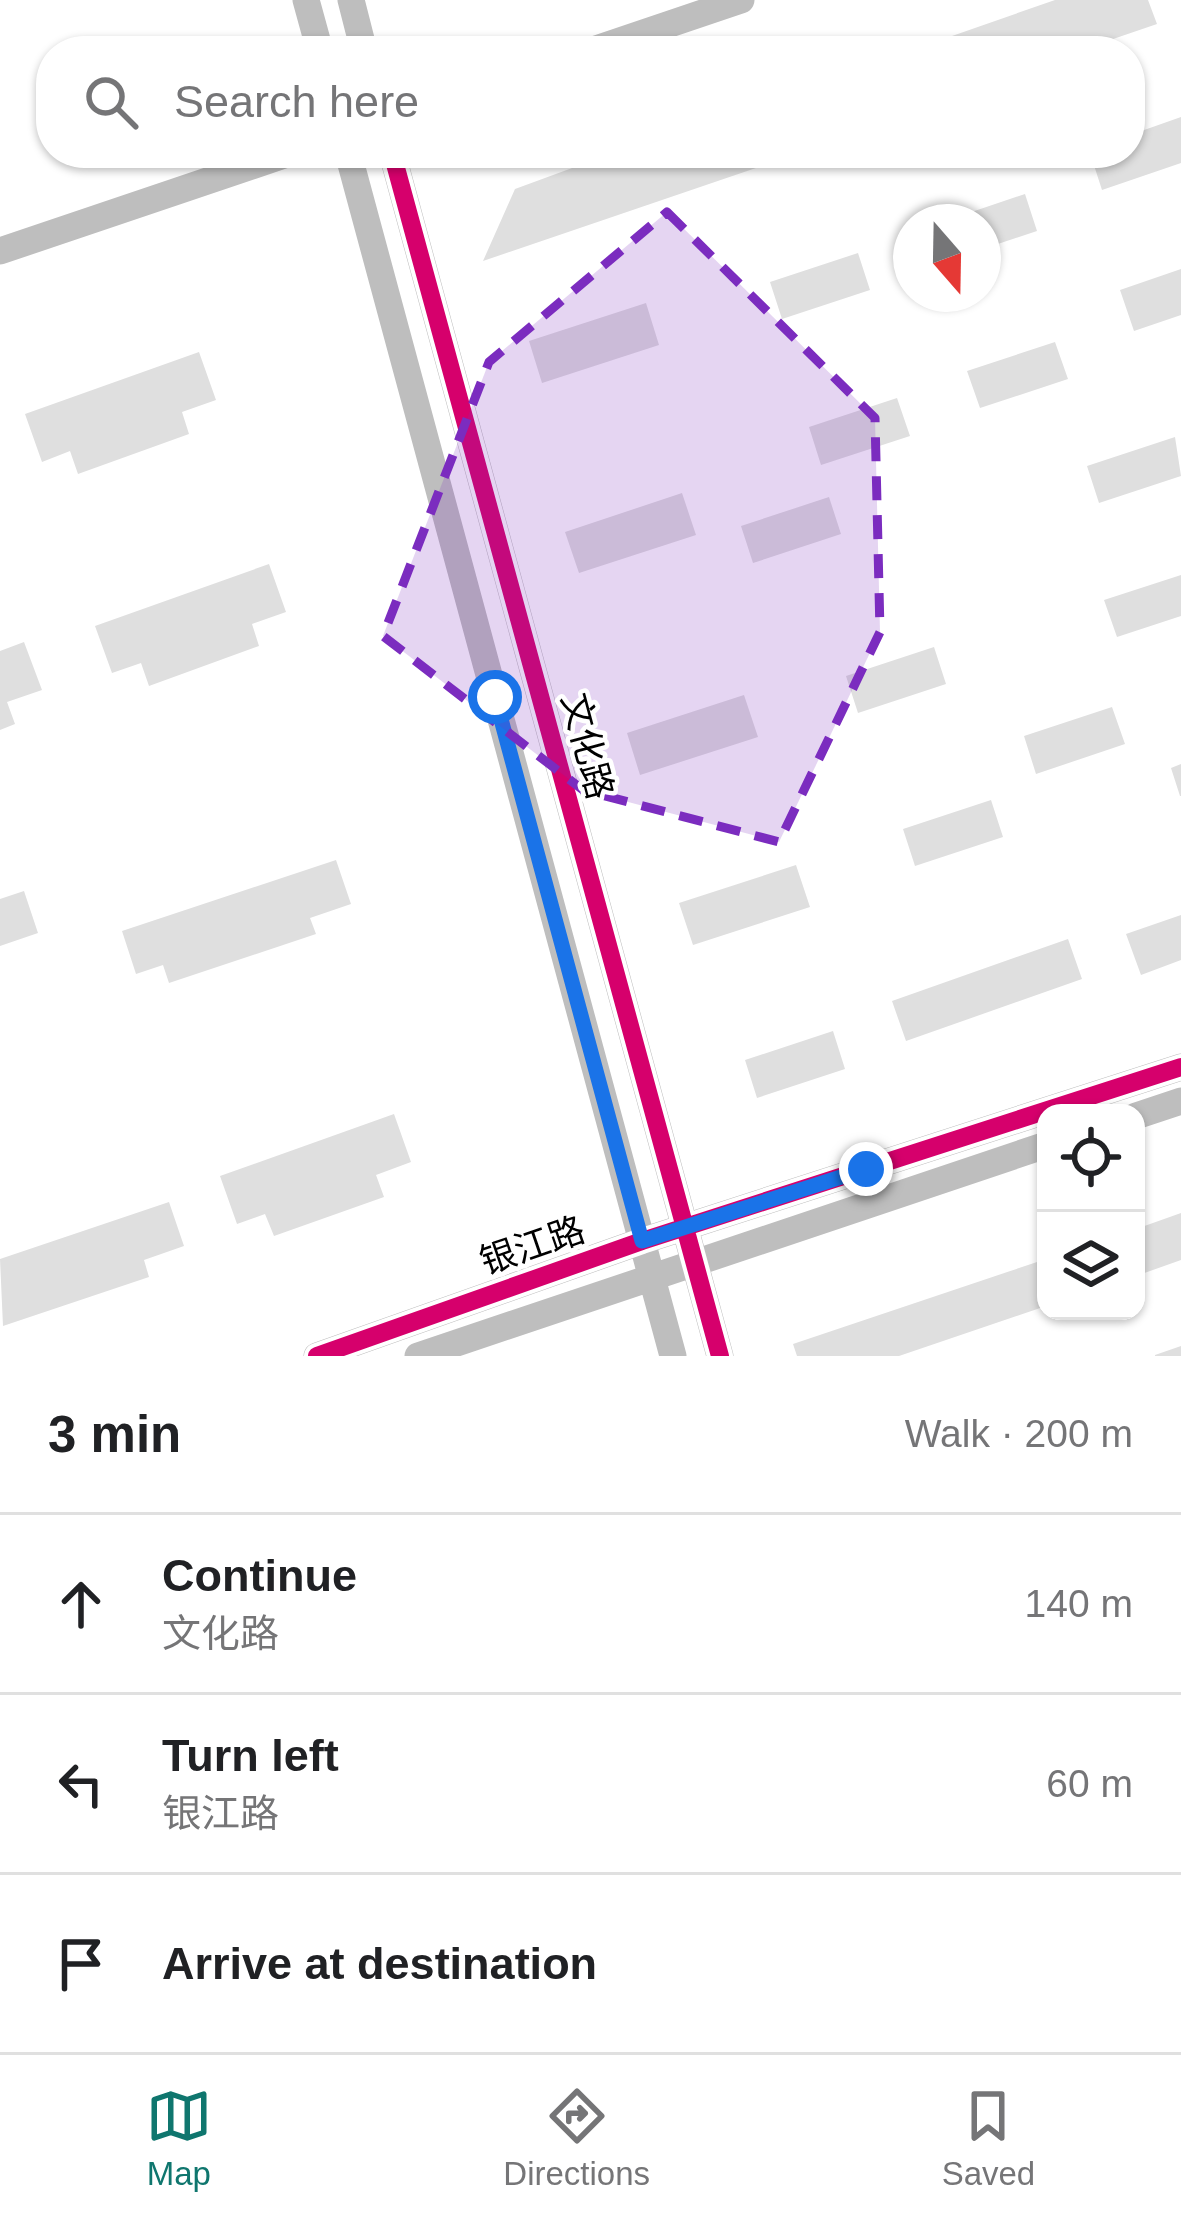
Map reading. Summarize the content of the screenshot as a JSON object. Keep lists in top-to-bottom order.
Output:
{
  "streets": {
    "street": ["文化路", "银江路"]
  },
  "crossings": [
    ["文化路", "银江路"]
  ],
  "north": "bottom",
  "page": {
    "search": "Search here",
    "heading": ["3 min", "Walk · 200 m"],
    "list": [
      ["Continue", "文化路", "140 m"],
      ["Turn left", "银江路", "60 m"],
      "Arrive at destination"
    ],
    "nav": ["Map", "Directions", "Saved"]
  }
}
